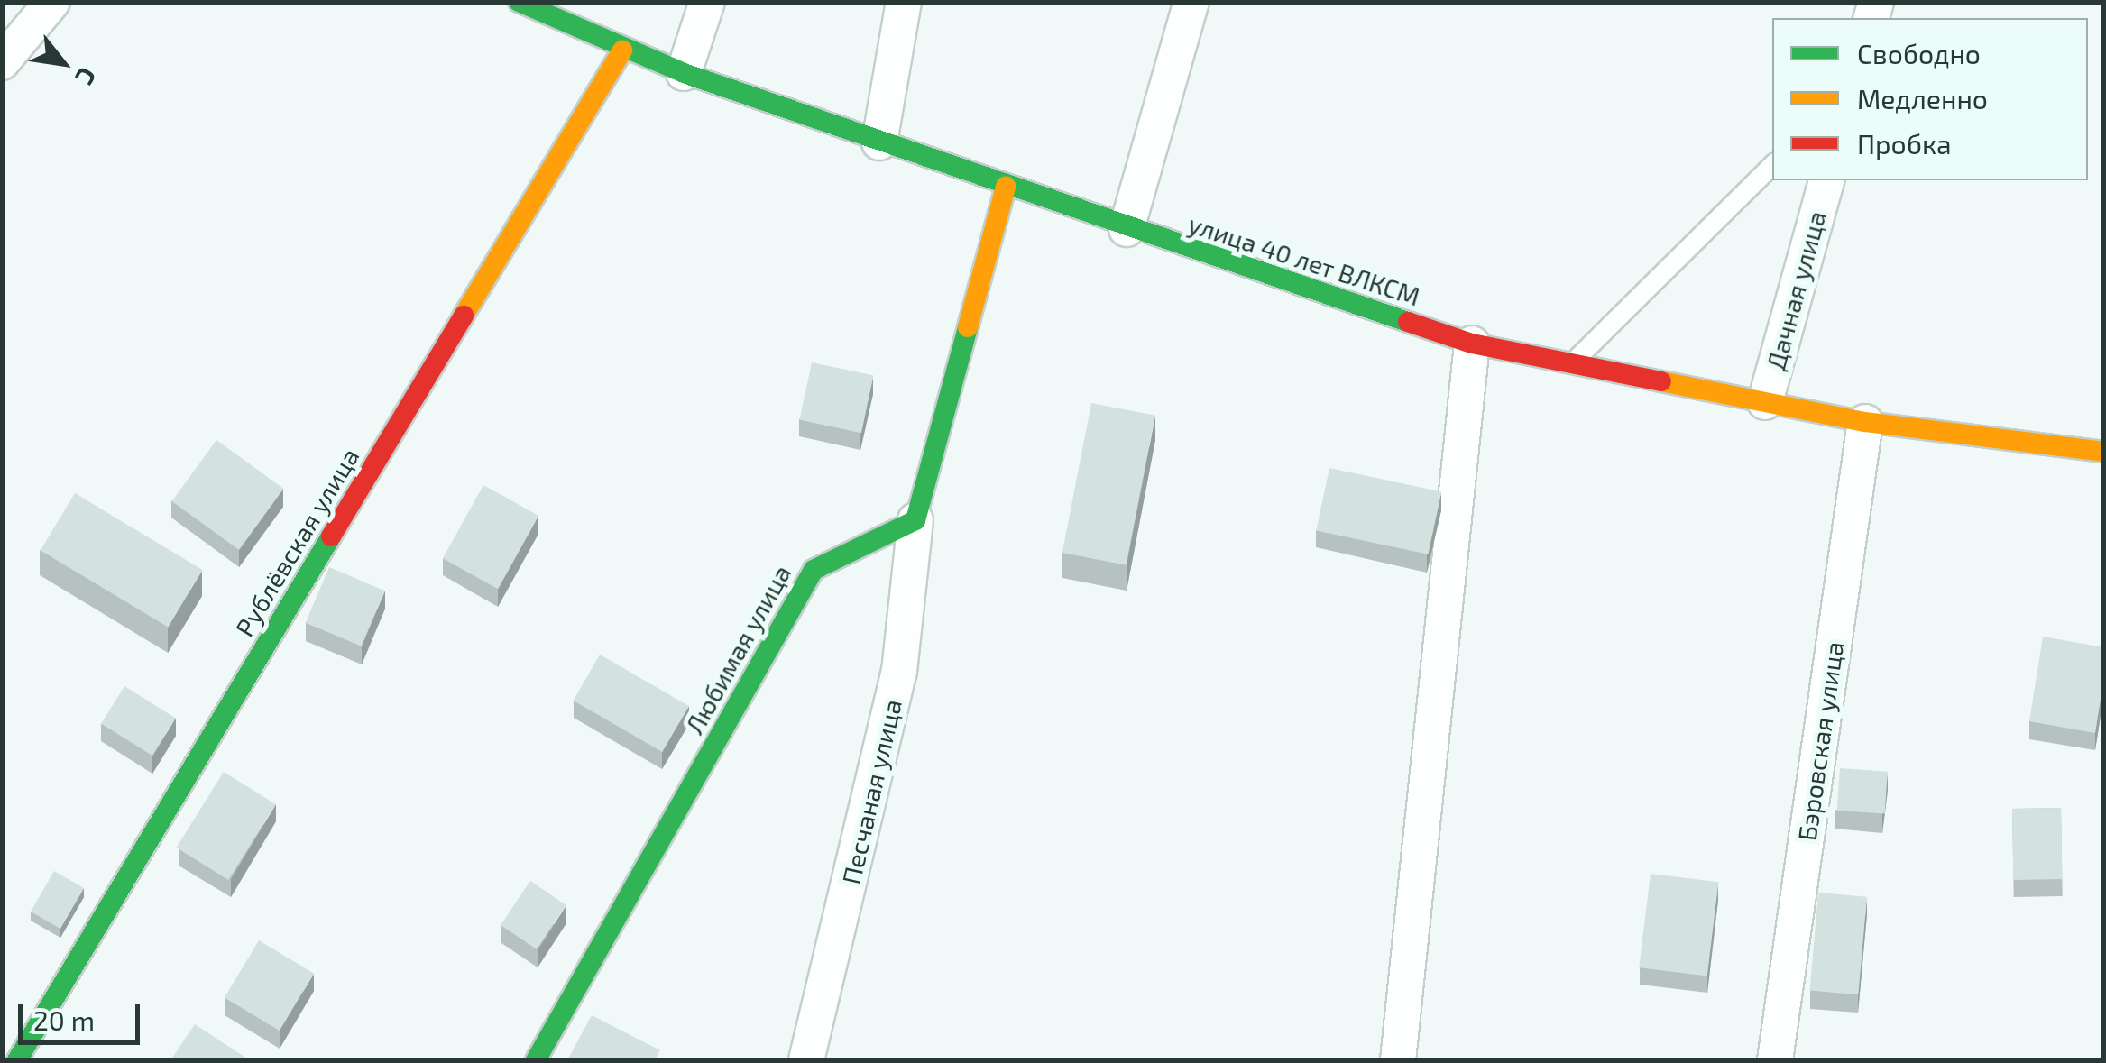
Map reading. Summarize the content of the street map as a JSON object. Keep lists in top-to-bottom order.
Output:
{
  "streets": {
    "street": [
      "улица 40 лет ВЛКСМ",
      "Дачная улица",
      "Рублёвская улица",
      "Любимая улица",
      "Бэровская улица",
      "Песчаная улица"
    ]
  },
  "crossings": [
    ["улица 40 лет ВЛКСМ", "Дачная улица"],
    ["улица 40 лет ВЛКСМ", "Рублёвская улица"],
    ["улица 40 лет ВЛКСМ", "Бэровская улица"],
    ["Любимая улица", "Песчаная улица"]
  ],
  "legend": ["Свободно", "Медленно", "Пробка"],
  "scale_bar": "20 m",
  "north": "bottom right"
}
